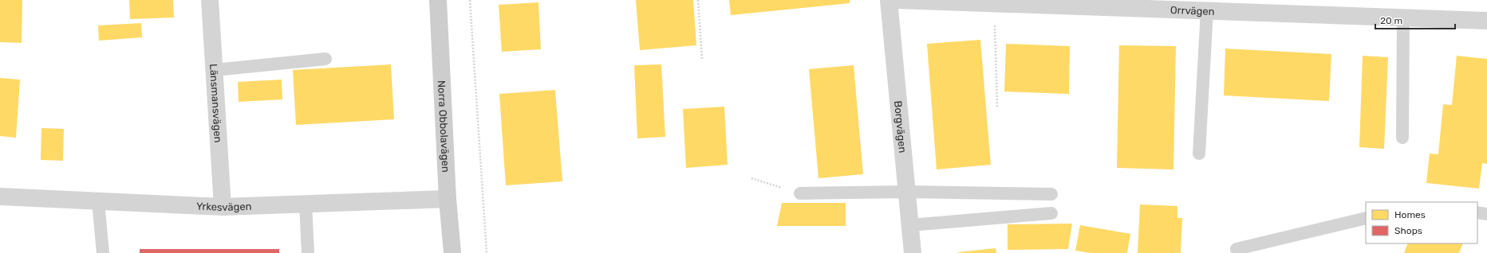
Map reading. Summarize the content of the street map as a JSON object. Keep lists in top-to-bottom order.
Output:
{
  "streets": {
    "street": [
      "Orrvägen",
      "Länsmansvägen",
      "Norra Obbolavägen",
      "Borgvägen",
      "Yrkesvägen"
    ]
  },
  "crossings": [
    ["Länsmansvägen", "Yrkesvägen"],
    ["Norra Obbolavägen", "Yrkesvägen"]
  ],
  "legend": ["Homes", "Shops"],
  "scale_bar": "20 m"
}
